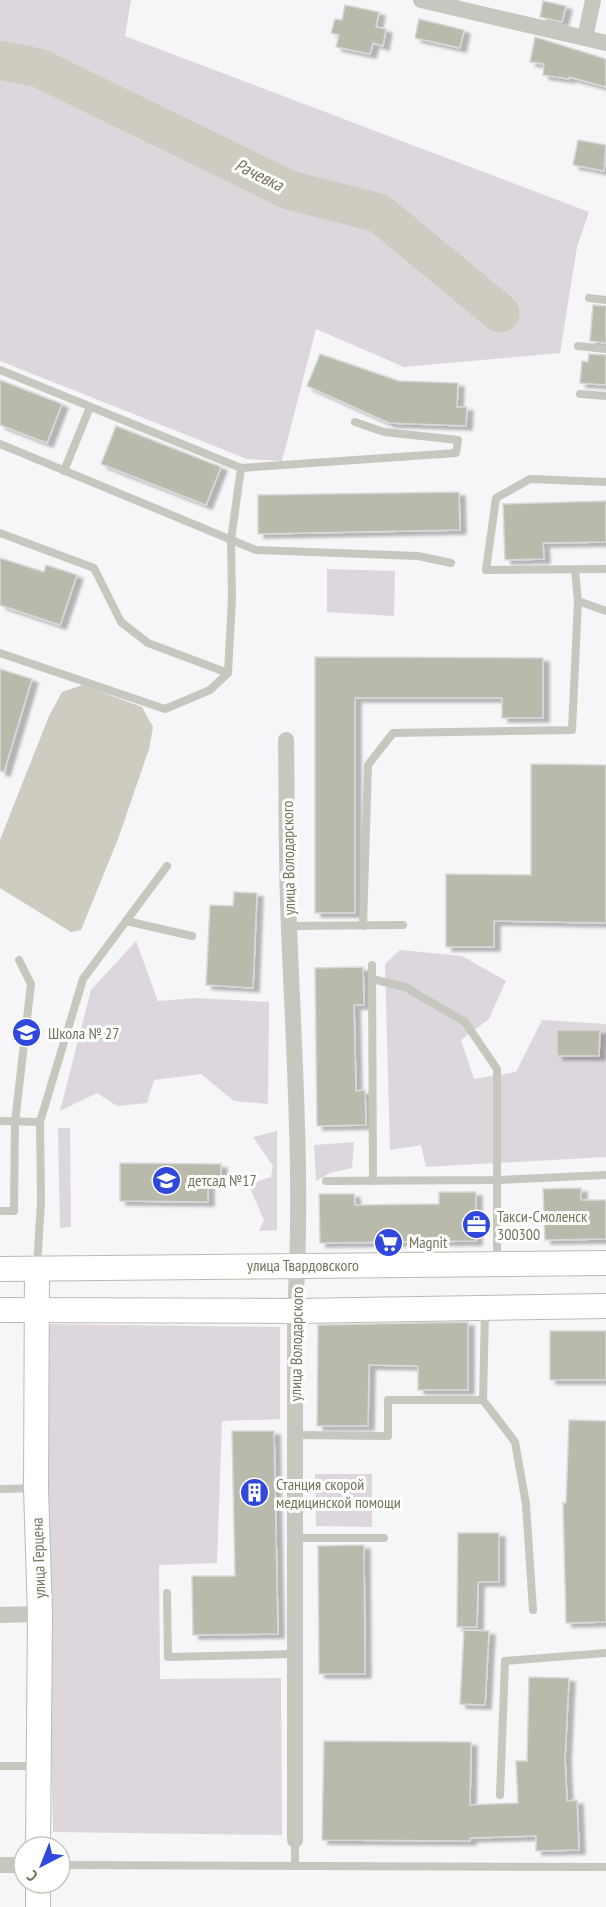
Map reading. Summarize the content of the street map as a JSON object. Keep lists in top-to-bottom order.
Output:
{
  "streets": {
    "street": ["улица Володарского", "улица Твардовского", "улица Герцена"]
  },
  "crossings": [
    ["улица Володарского", "улица Твардовского"],
    ["улица Твардовского", "улица Герцена"]
  ],
  "water": ["Рачевка"],
  "places": {
    "school or university": ["Школа № 27", "детсад №17"],
    "office": ["Такси-Смоленск 300300"],
    "supermarket": ["Magnit"],
    "building": ["Станция скорой медицинской помощи"]
  },
  "north": "bottom left"
}
